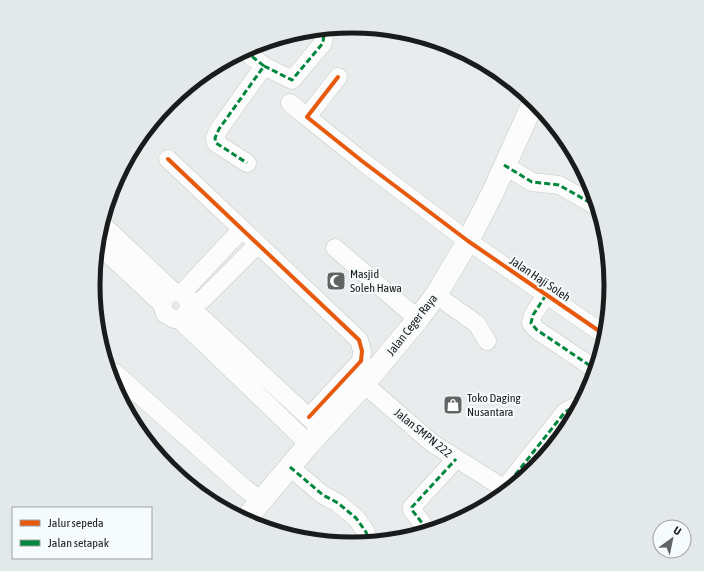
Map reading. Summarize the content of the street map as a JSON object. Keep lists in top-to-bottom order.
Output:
{
  "streets": {
    "main road": ["Jalan Ceger Raya"],
    "street": ["Jalan Haji Soleh", "Jalan SMPN 222"]
  },
  "crossings": [
    ["Jalan Haji Soleh", "Jalan Ceger Raya"],
    ["Jalan Ceger Raya", "Jalan SMPN 222"]
  ],
  "places": {
    "mosque": ["Masjid Soleh Hawa"],
    "shop": ["Toko Daging Nusantara"]
  },
  "legend": ["Jalur sepeda", "Jalan setapak"],
  "north": "top right"
}
